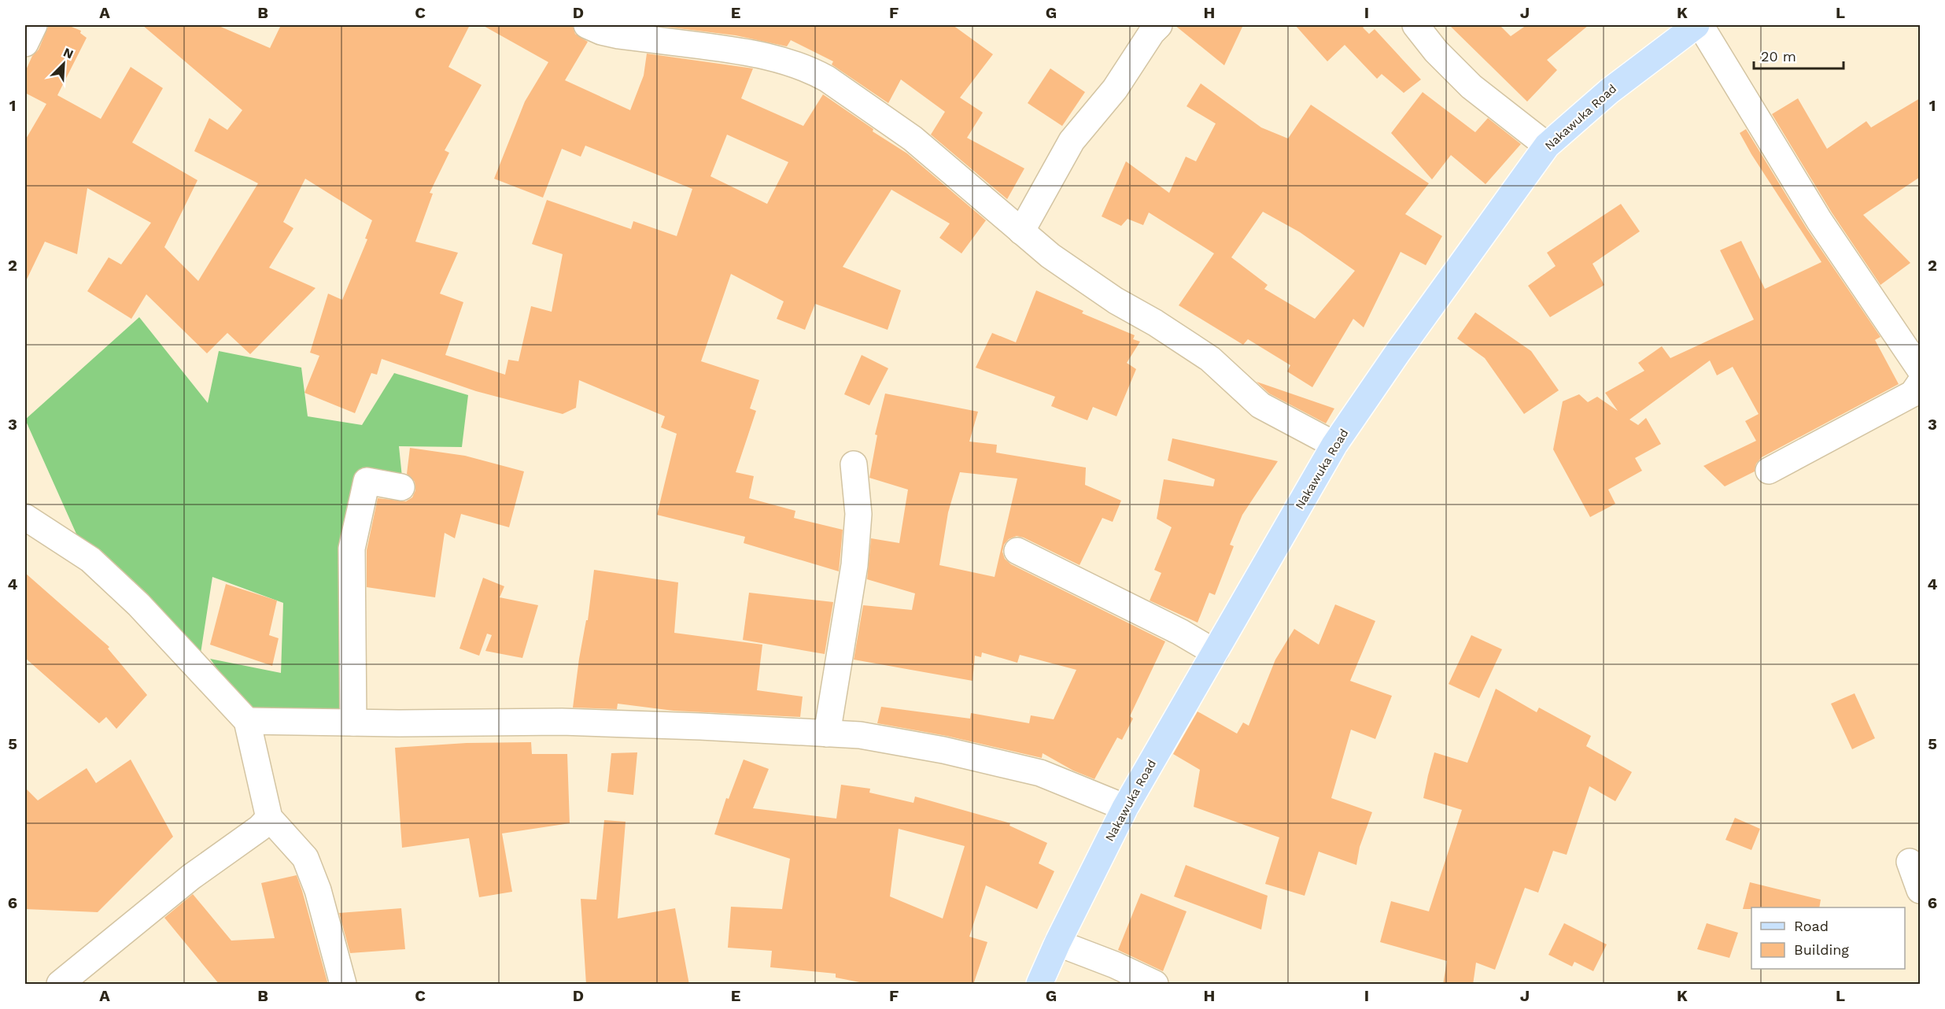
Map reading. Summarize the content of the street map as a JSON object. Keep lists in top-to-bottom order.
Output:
{
  "streets": {
    "main road": ["Nakawuka Road"]
  },
  "legend": ["Road", "Building"],
  "scale_bar": "20 m",
  "north": "top right",
  "grid": {
    "columns": [
      "A",
      "B",
      "C",
      "D",
      "E",
      "F",
      "G",
      "H",
      "I",
      "J",
      "K",
      "L"
    ],
    "rows": [
      "1",
      "2",
      "3",
      "4",
      "5",
      "6"
    ]
  }
}
